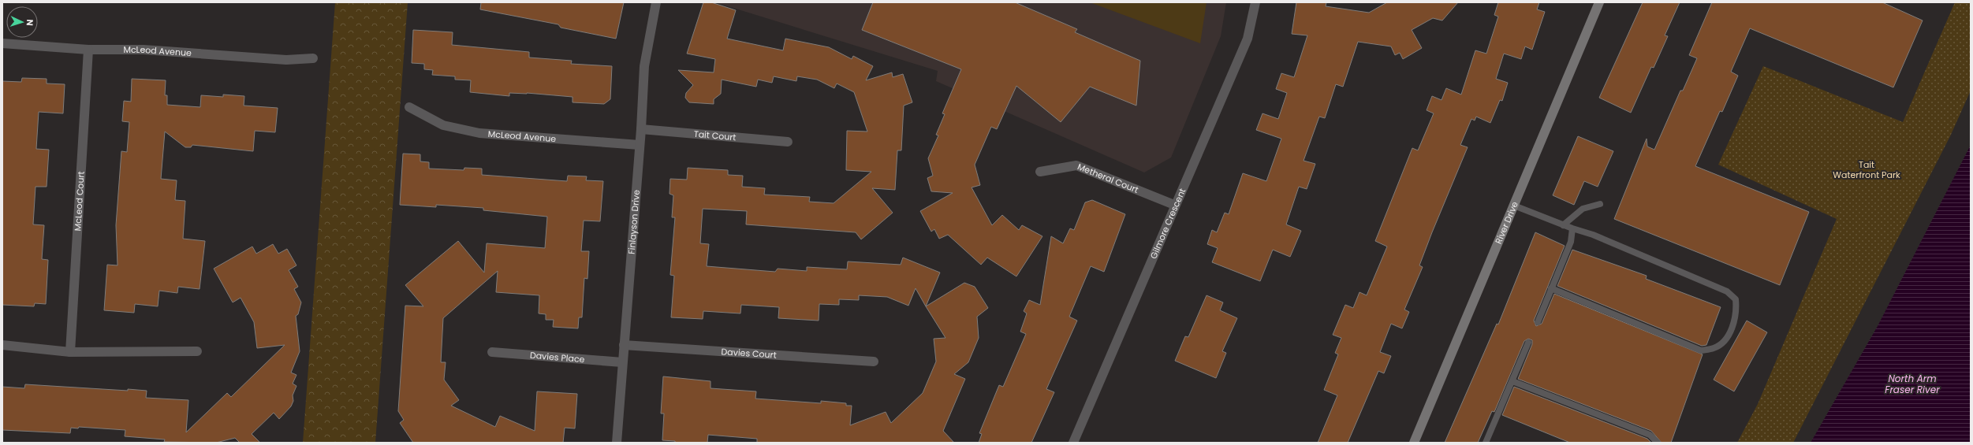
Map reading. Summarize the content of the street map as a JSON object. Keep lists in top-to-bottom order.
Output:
{
  "streets": {
    "street": [
      "McLeod Avenue",
      "Tait Court",
      "Metheral Court",
      "McLeod Court",
      "Finlayson Drive",
      "River Drive",
      "Gilmore Crescent",
      "Davies Court",
      "Davies Place"
    ]
  },
  "crossings": [
    ["McLeod Avenue", "McLeod Court"],
    ["McLeod Avenue", "Finlayson Drive"],
    ["Tait Court", "Finlayson Drive"],
    ["Metheral Court", "Gilmore Crescent"],
    ["Finlayson Drive", "Davies Court"],
    ["Finlayson Drive", "Davies Place"]
  ],
  "water": ["North Arm Fraser River"],
  "parks": ["Tait Waterfront Park"],
  "north": "right"
}
